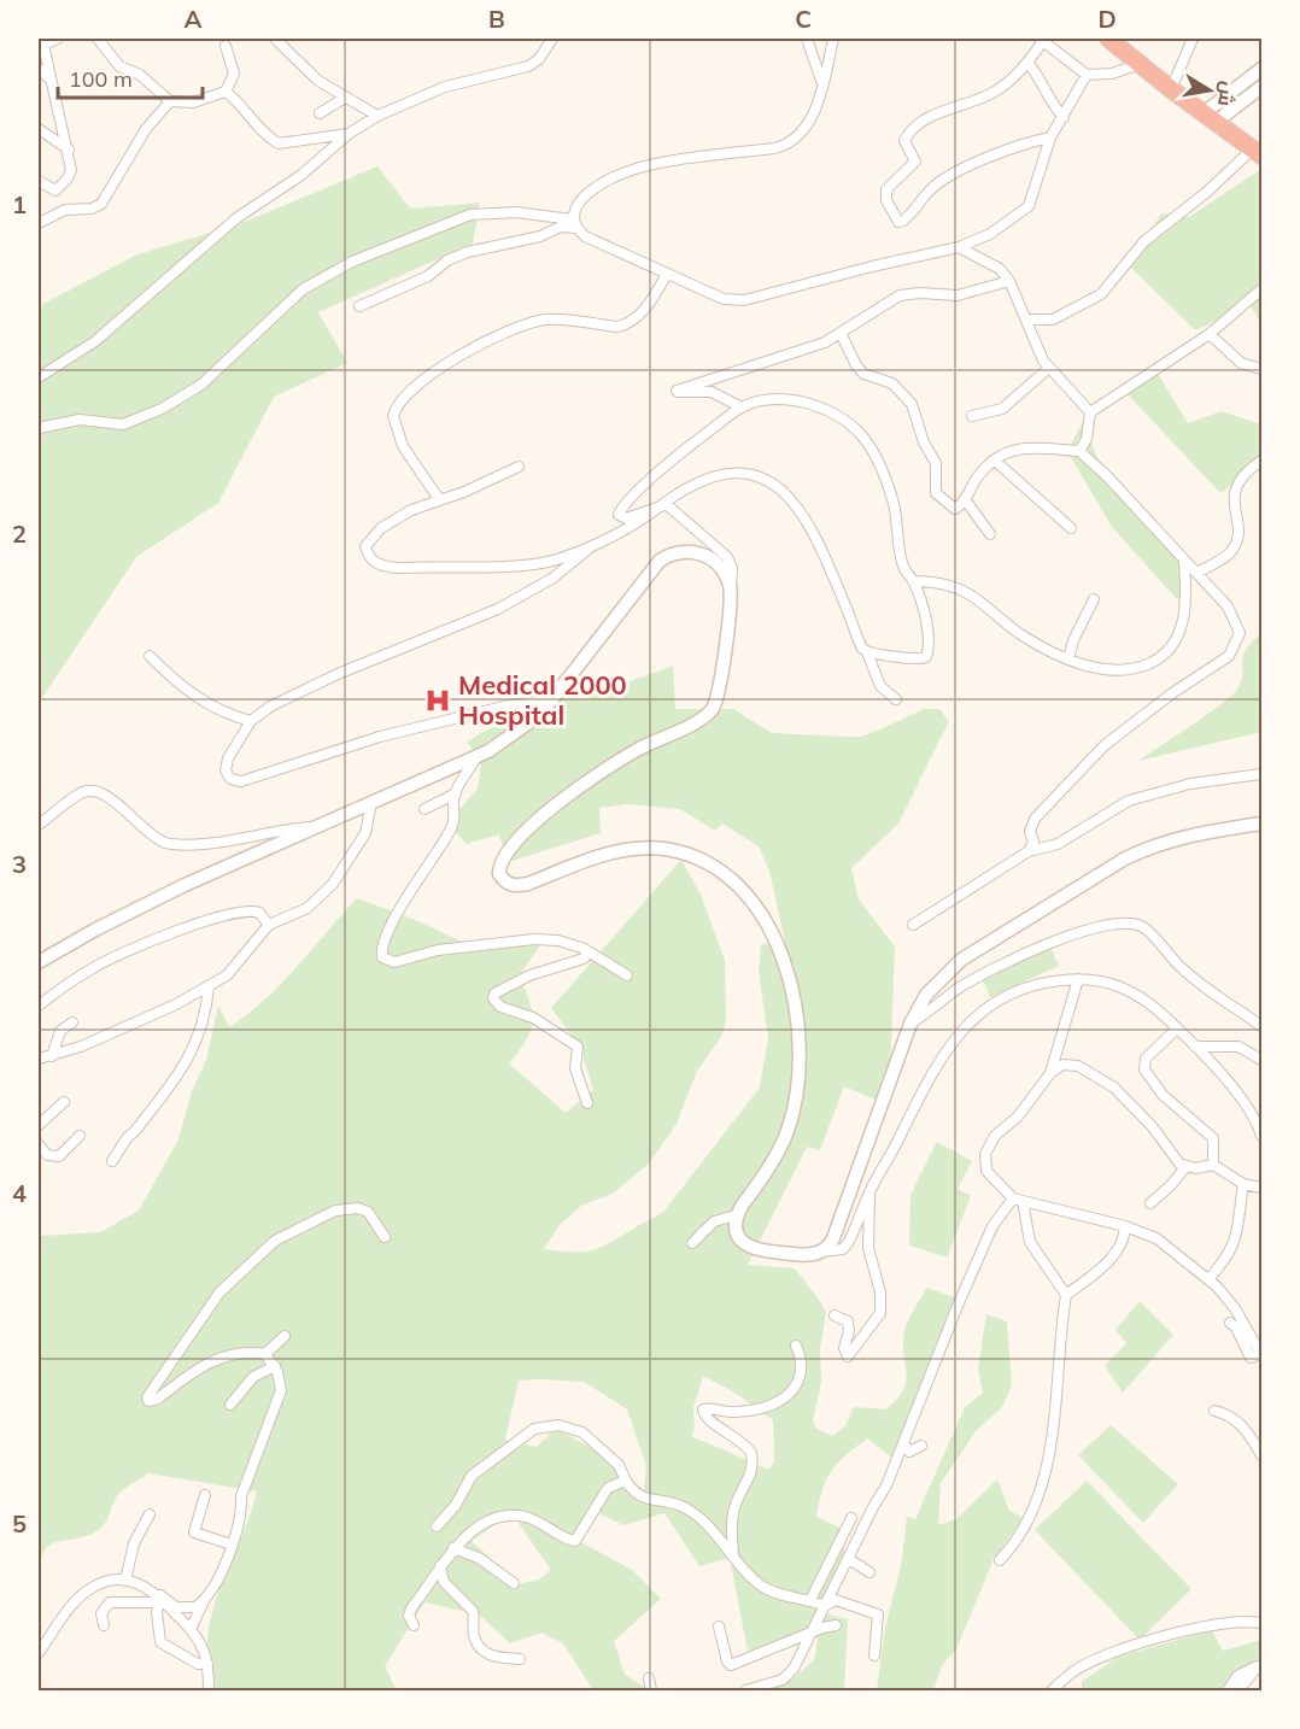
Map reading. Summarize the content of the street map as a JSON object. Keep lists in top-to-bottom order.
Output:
{
  "places": {
    "hospital": ["Medical 2000 Hospital"]
  },
  "scale_bar": "100 m",
  "north": "right",
  "grid": {
    "columns": [
      "A",
      "B",
      "C",
      "D"
    ],
    "rows": [
      "1",
      "2",
      "3",
      "4",
      "5"
    ]
  }
}
